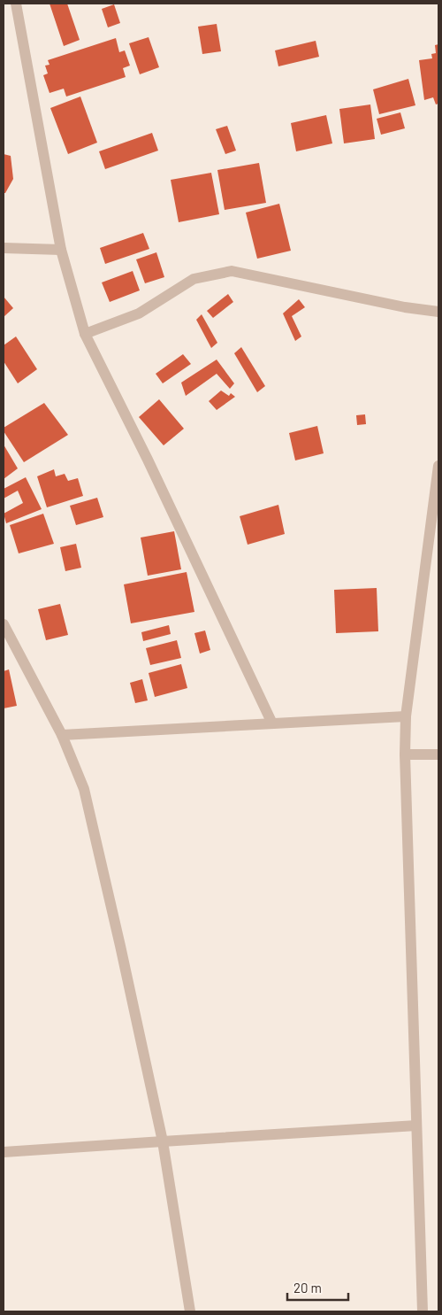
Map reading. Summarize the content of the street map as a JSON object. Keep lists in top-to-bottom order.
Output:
{
  "scale_bar": "20 m"
}
